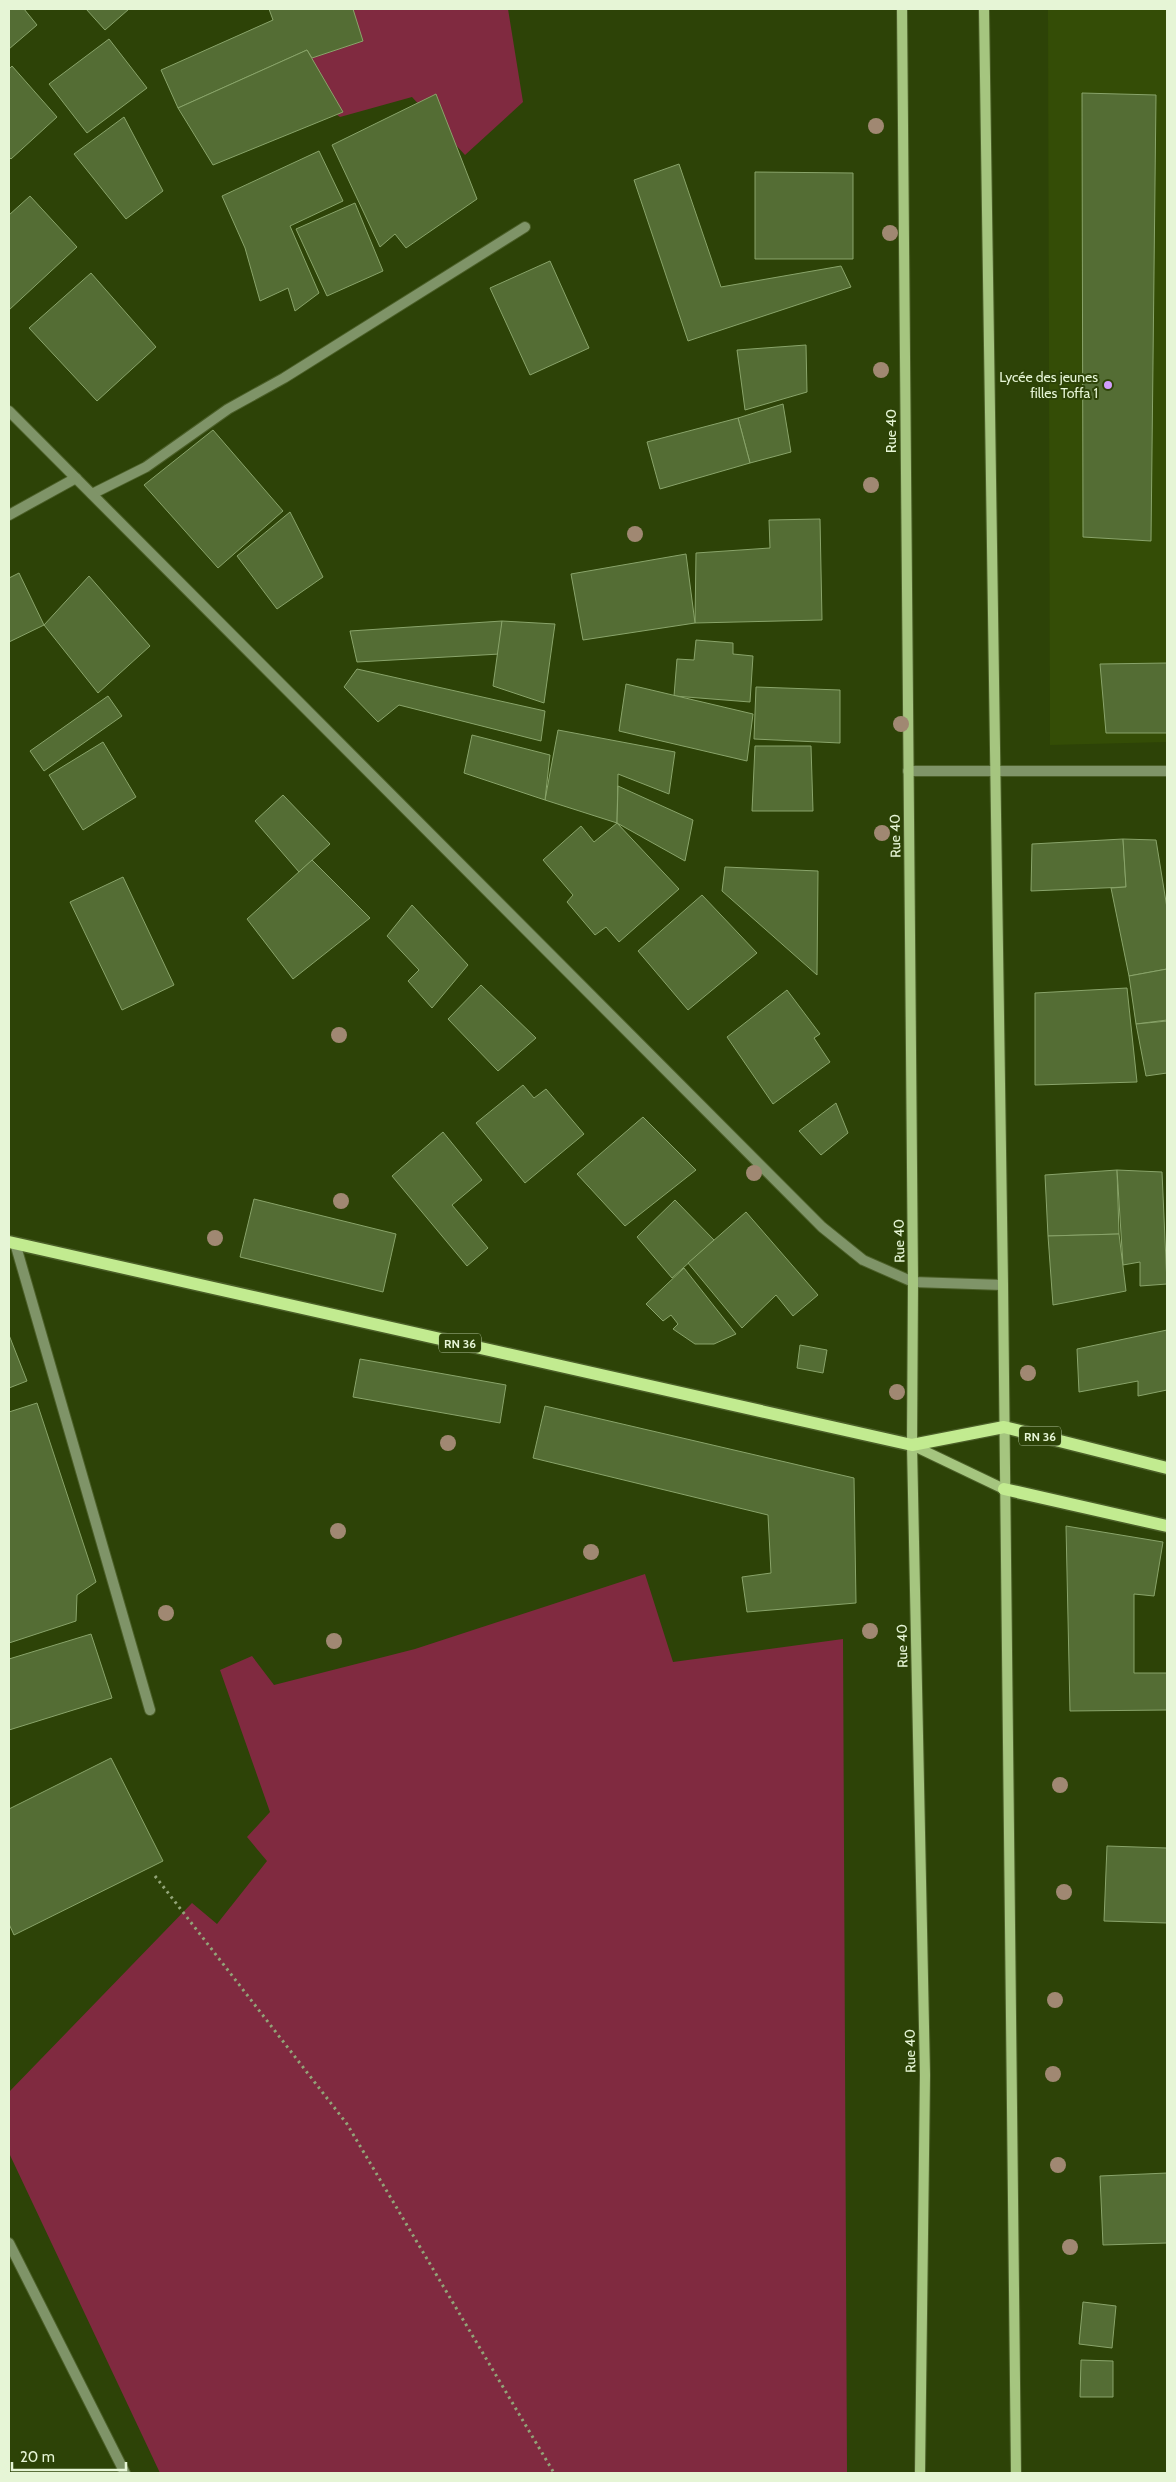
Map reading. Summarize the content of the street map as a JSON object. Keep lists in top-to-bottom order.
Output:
{
  "streets": {
    "main road": ["Rue 40", "RN 36"]
  },
  "crossings": [
    ["Rue 40", "RN 36"]
  ],
  "places": ["Lycée des jeunes filles Toffa 1"],
  "scale_bar": "20 m"
}
